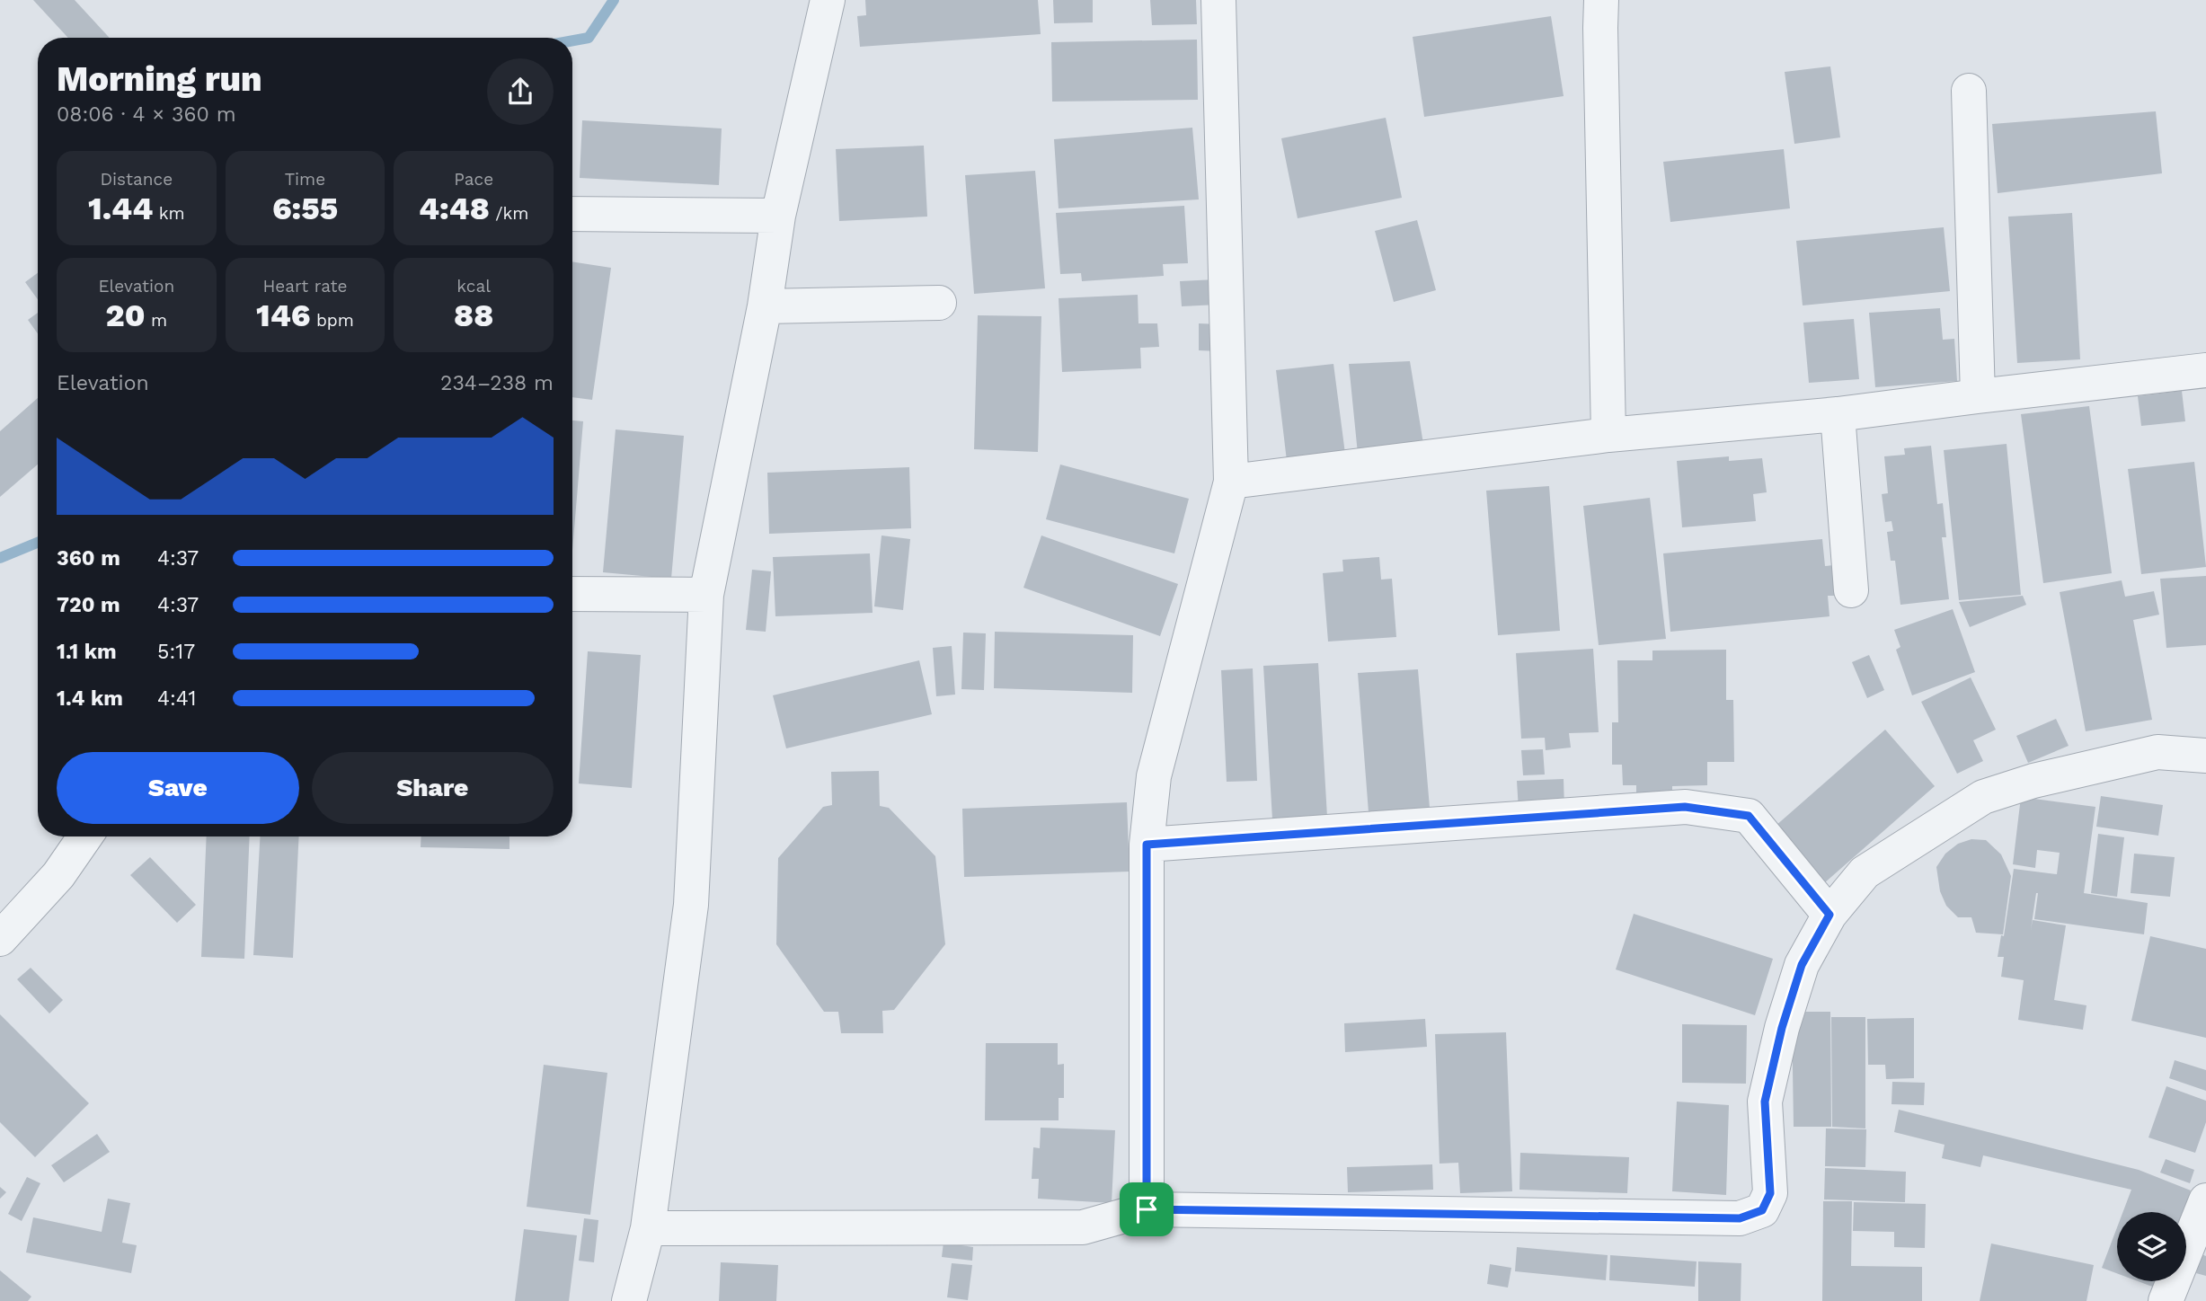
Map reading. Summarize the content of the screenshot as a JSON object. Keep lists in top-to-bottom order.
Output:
{
  "page": {
    "heading": ["Morning run", "08:06 · 4 × 360 m"],
    "stats": [
      ["Distance", "1.44 km"],
      ["Time", "6:55"],
      ["Pace", "4:48 /km"],
      ["Elevation", "20 m"],
      ["Heart rate", "146 bpm"],
      ["kcal", "88"]
    ],
    "chart": ["Elevation", "234–238 m"],
    "list": [
      {
        "name": "360 m",
        "note": "4:37"
      },
      {
        "name": "720 m",
        "note": "4:37"
      },
      {
        "name": "1.1 km",
        "note": "5:17"
      },
      {
        "name": "1.4 km",
        "note": "4:41"
      }
    ],
    "buttons": ["Save", "Share"]
  }
}
